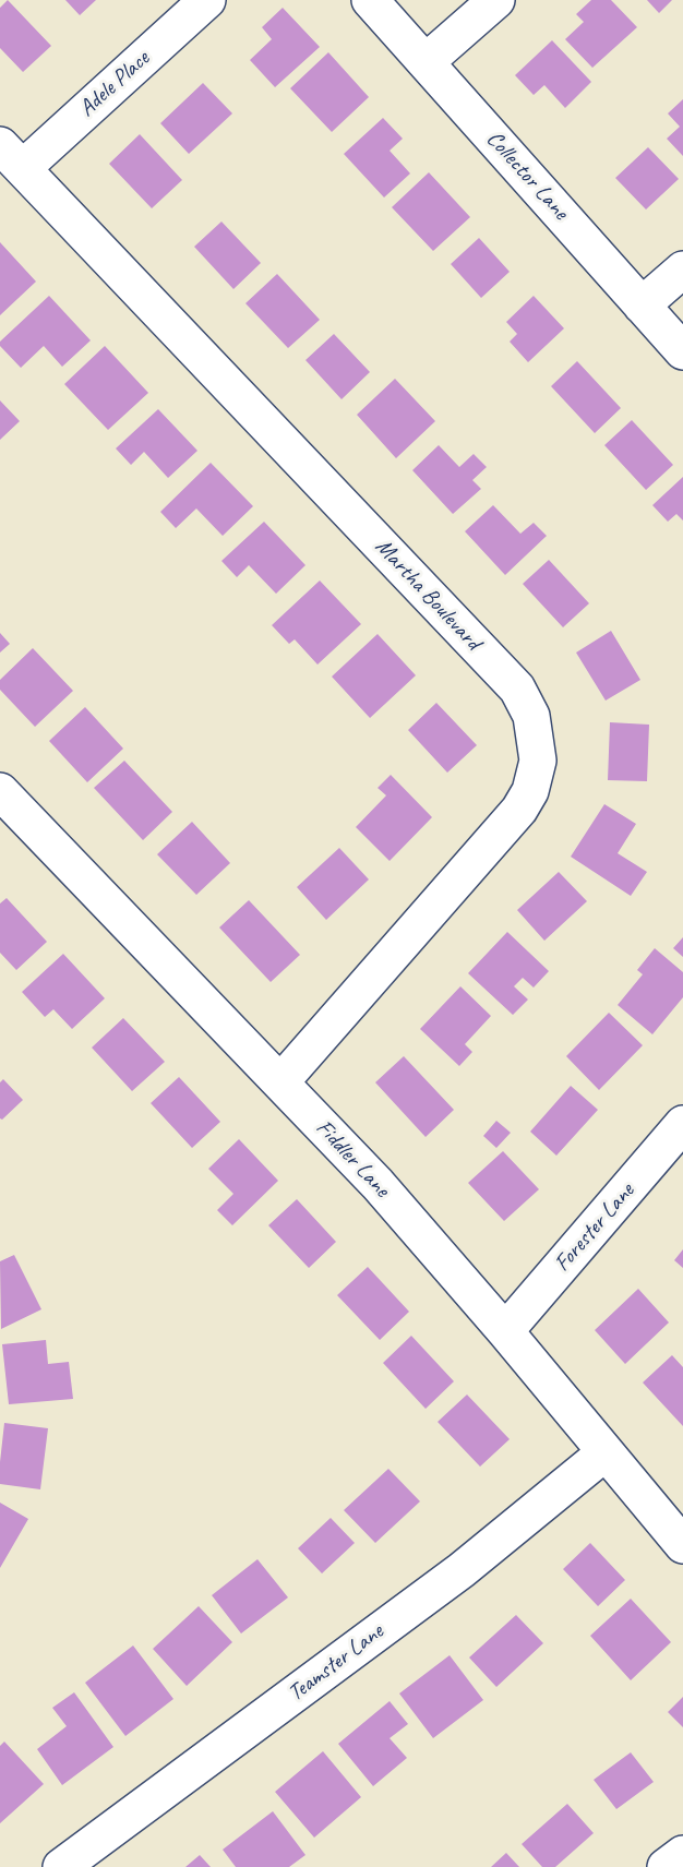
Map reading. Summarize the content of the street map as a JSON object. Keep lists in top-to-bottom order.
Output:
{
  "streets": {
    "street": [
      "Adele Place",
      "Collector Lane",
      "Martha Boulevard",
      "Fiddler Lane",
      "Forester Lane",
      "Teamster Lane"
    ]
  },
  "crossings": [
    ["Adele Place", "Martha Boulevard"],
    ["Martha Boulevard", "Fiddler Lane"],
    ["Fiddler Lane", "Forester Lane"],
    ["Fiddler Lane", "Teamster Lane"]
  ]
}
